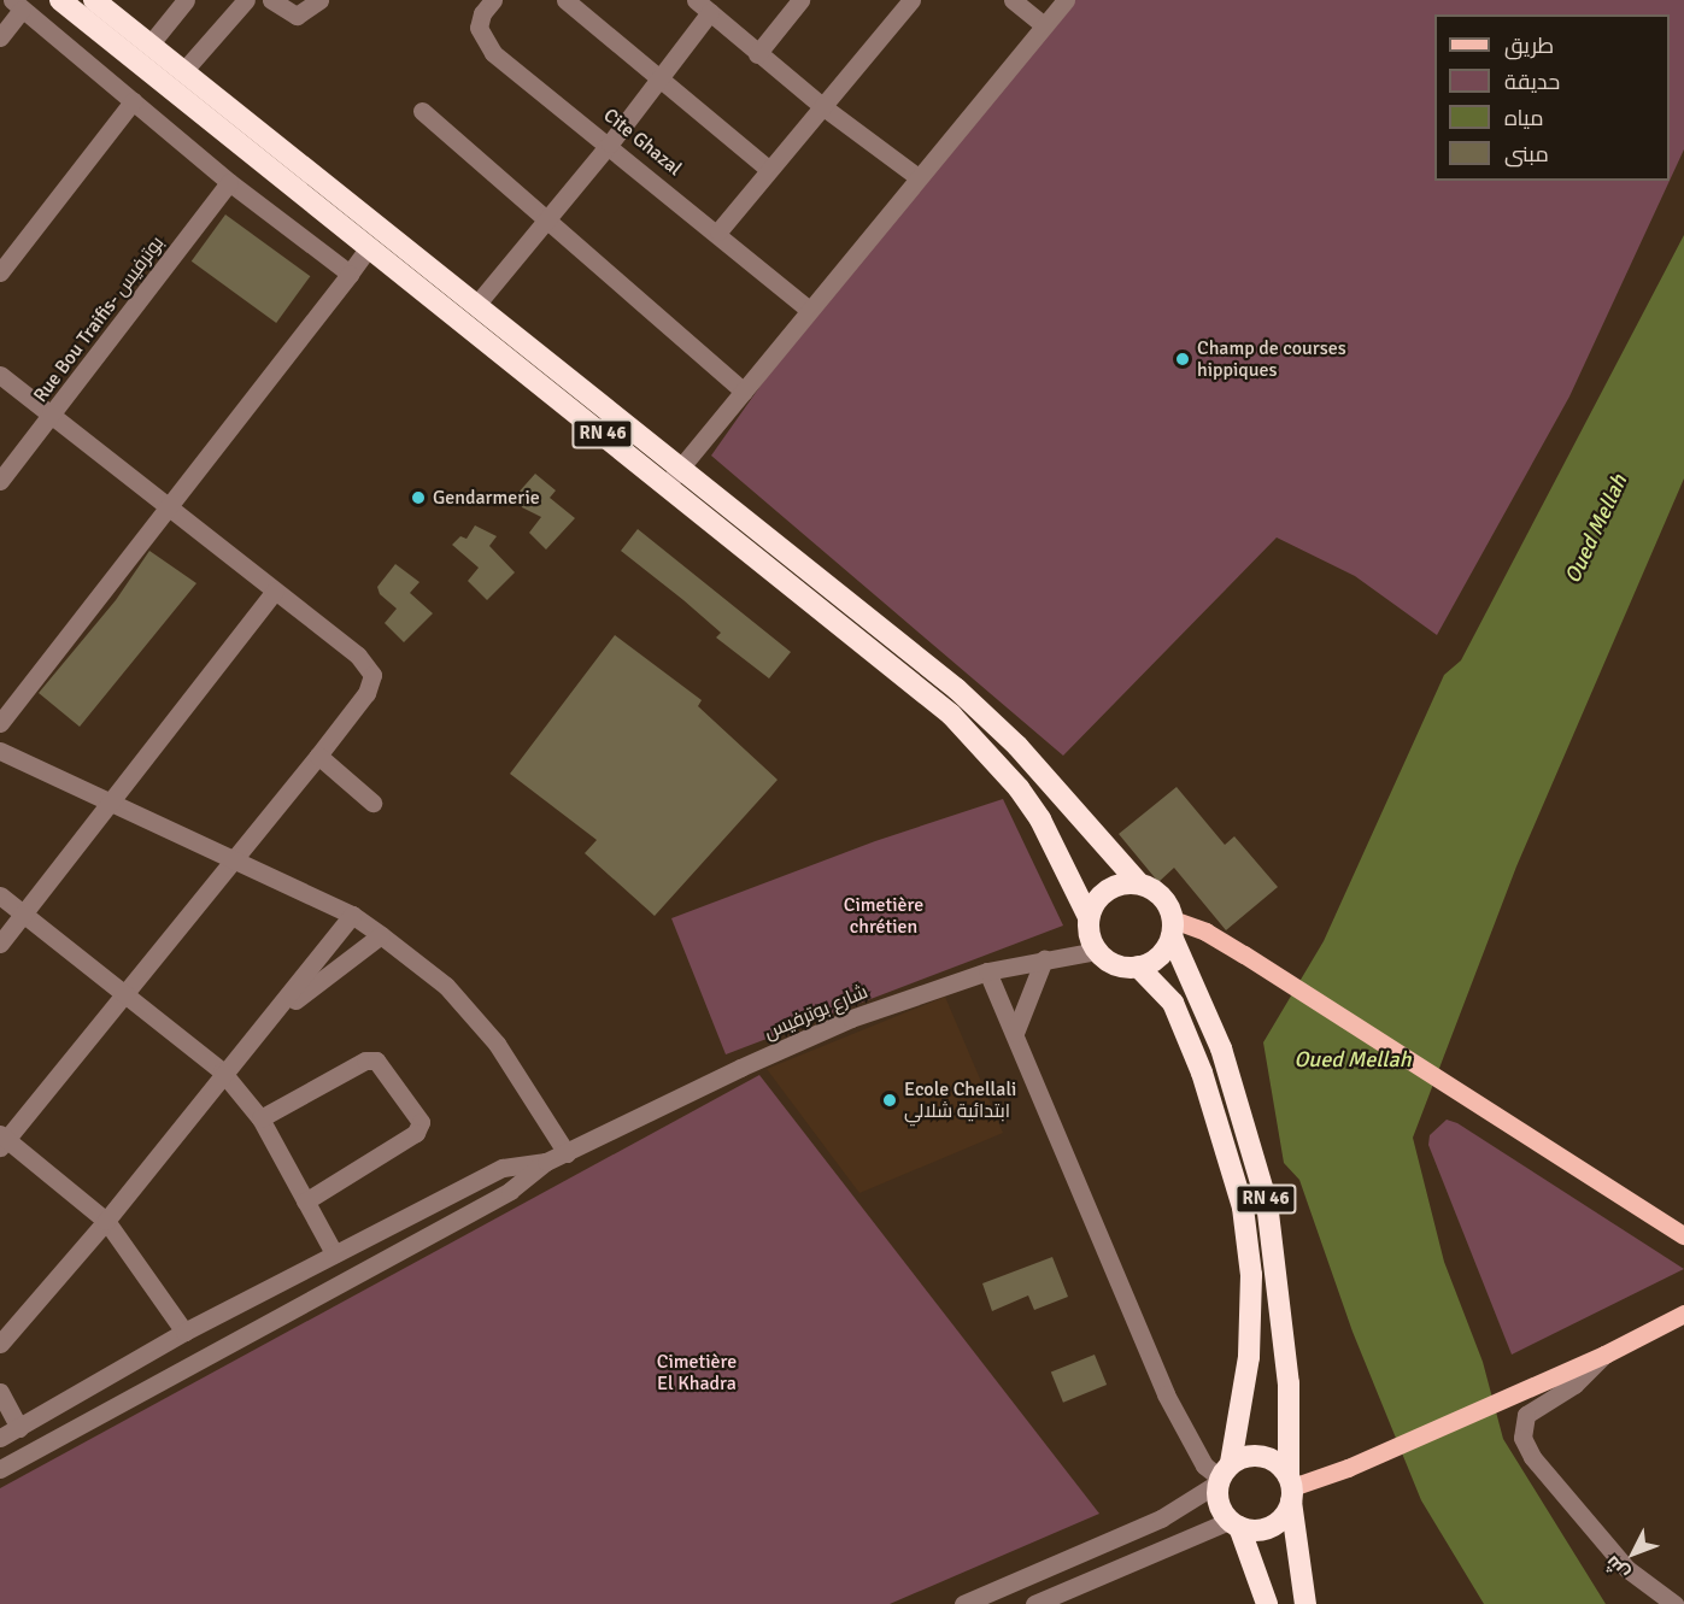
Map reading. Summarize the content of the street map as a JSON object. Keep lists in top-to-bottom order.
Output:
{
  "streets": {
    "highway": ["RN 46"],
    "street": ["Cite Ghazal", "Rue Bou Traifis- بوترفيس", "شارع بوترفيس"]
  },
  "crossings": [
    ["RN 46", "شارع بوترفيس"]
  ],
  "water": ["Oued Mellah"],
  "parks": ["Cimetière chrétien", "Cimetière El Khadra"],
  "places": ["Champ de courses hippiques", "Gendarmerie", "Ecole Chellali ابتدائية شلالي"],
  "legend": [
    "طريق",
    "حديقة",
    "مياه",
    "مبنى"
  ],
  "north": "bottom left"
}
